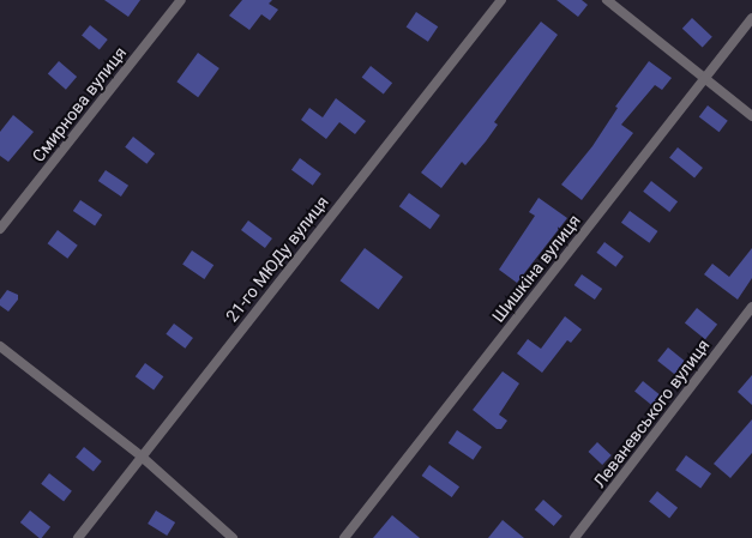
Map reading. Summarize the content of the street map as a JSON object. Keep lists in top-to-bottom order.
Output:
{
  "streets": {
    "street": [
      "Смирнова вулиця",
      "21-го МЮДу вулиця",
      "Шишкіна вулиця",
      "Леваневського вулиця"
    ]
  }
}
